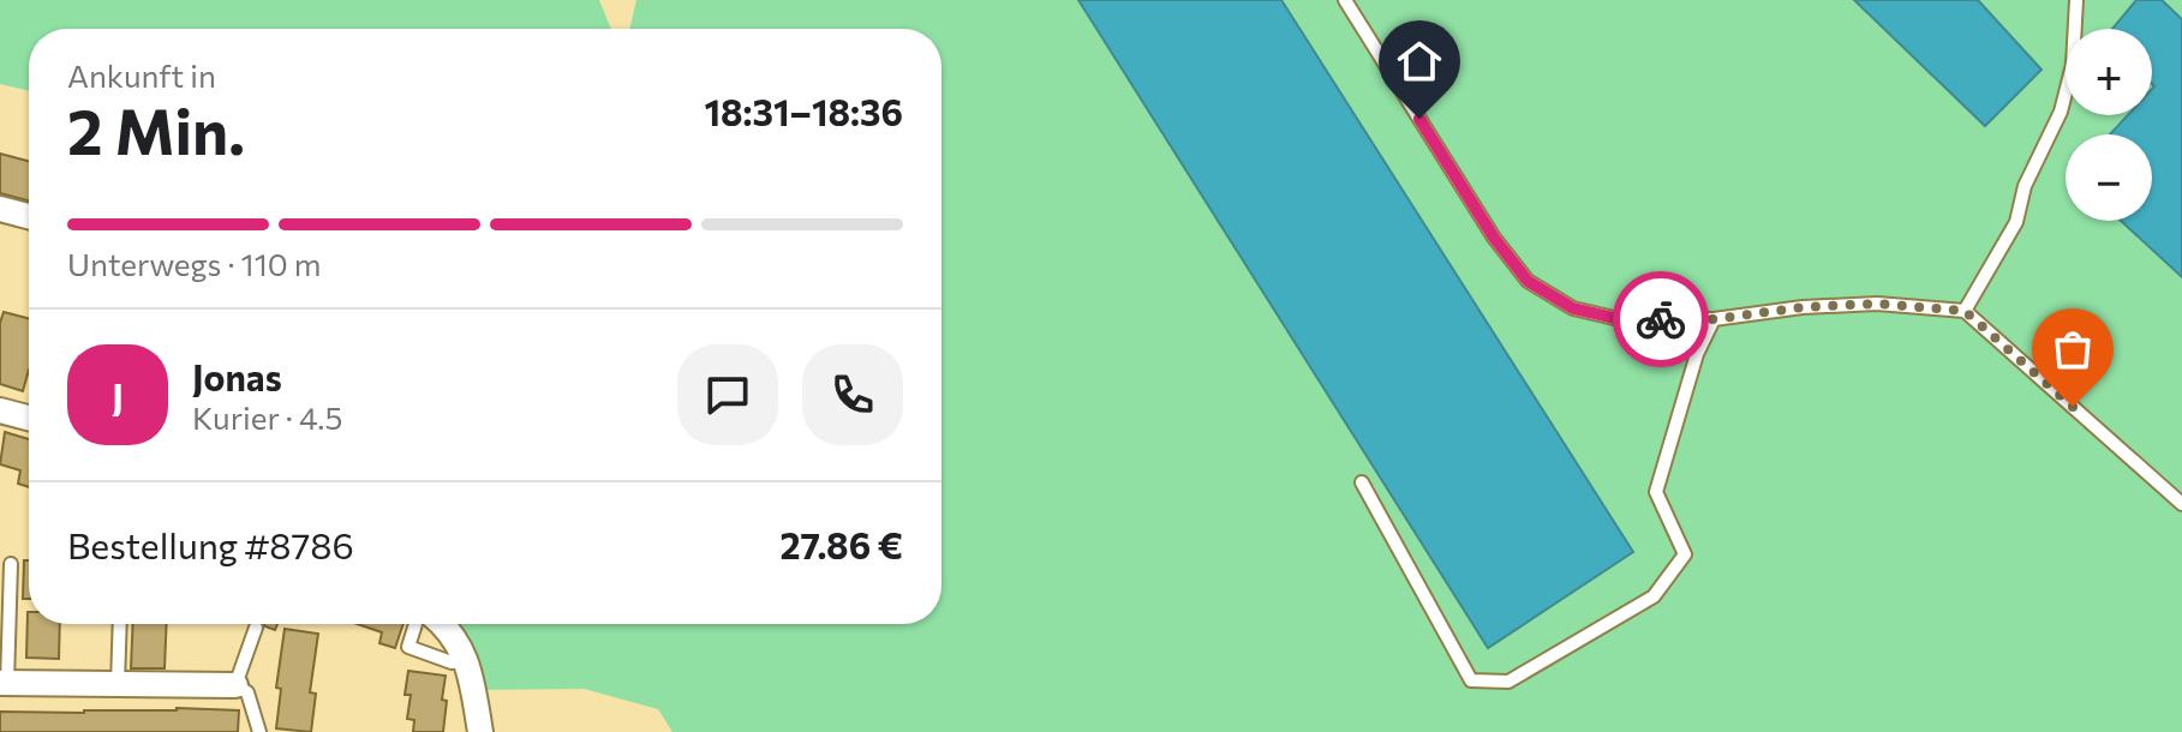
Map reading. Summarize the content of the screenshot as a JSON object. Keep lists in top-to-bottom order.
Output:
{
  "page": {
    "map_buttons": ["+", "−"],
    "heading": ["2 Min.", "Ankunft in", "18:31–18:36"],
    "panel": [
      "Jonas",
      "Kurier · 4.5",
      "Bestellung #8786",
      "27.86 €"
    ],
    "bar": "Unterwegs · 110 m",
    "round": "J"
  }
}
